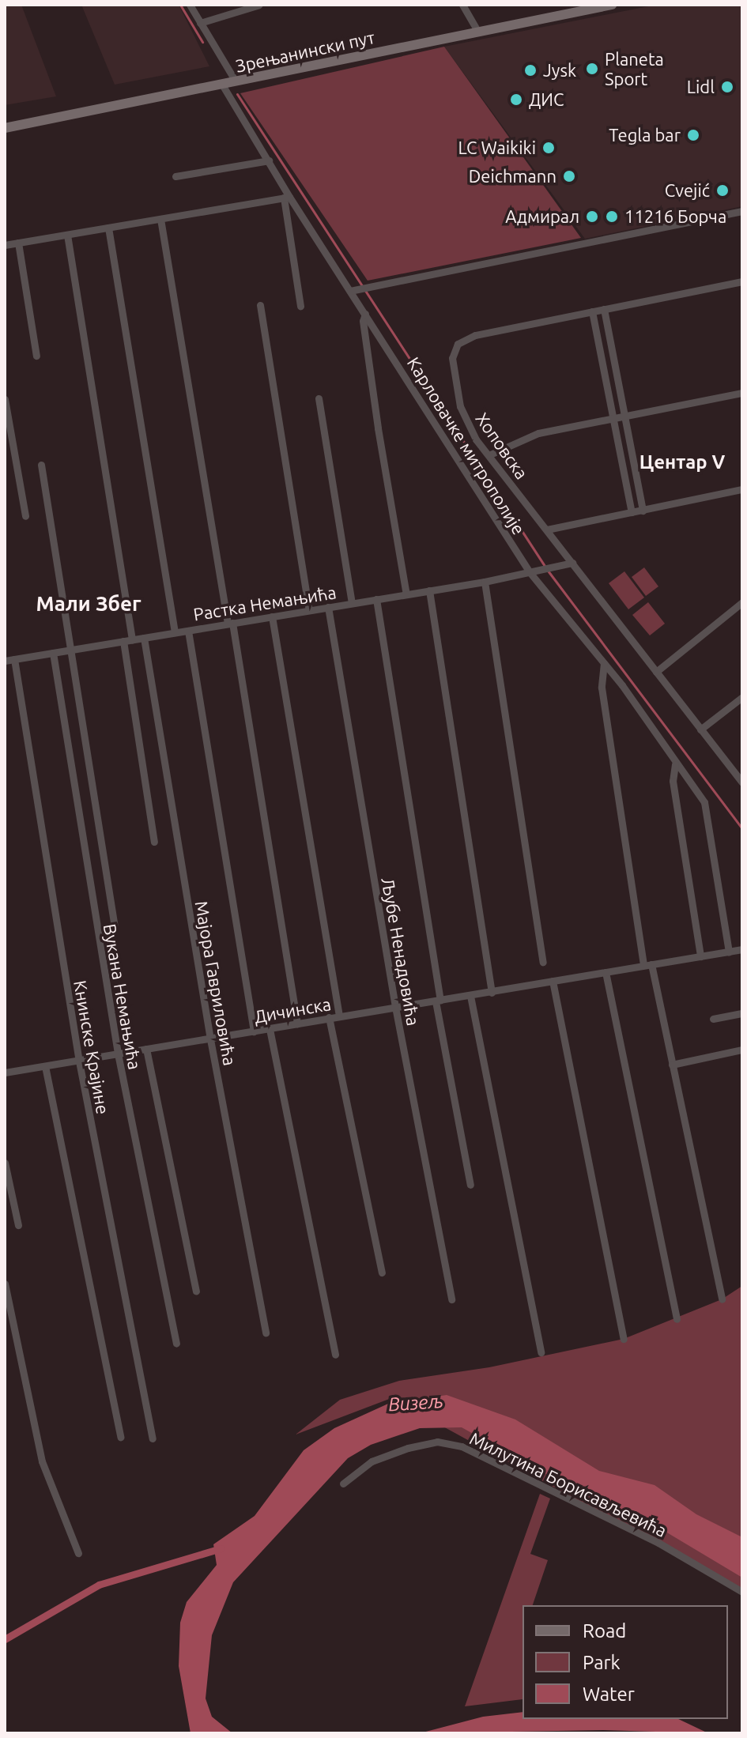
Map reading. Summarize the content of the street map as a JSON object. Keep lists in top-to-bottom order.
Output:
{
  "streets": {
    "main road": ["Зрењанински пут"],
    "street": [
      "Карловачке митрополије",
      "Хоповска",
      "Растка Немањића",
      "Љубе Ненадовића",
      "Мајора Гавриловића",
      "Вукана Немањића",
      "Дичинска",
      "Книнске Крајине",
      "Милутина Борисављевића"
    ]
  },
  "crossings": [
    ["Зрењанински пут", "Карловачке митрополије"],
    ["Карловачке митрополије", "Растка Немањића"],
    ["Карловачке митрополије", "Дичинска"],
    ["Хоповска", "Растка Немањића"],
    ["Растка Немањића", "Љубе Ненадовића"],
    ["Растка Немањића", "Мајора Гавриловића"],
    ["Растка Немањића", "Вукана Немањића"],
    ["Растка Немањића", "Книнске Крајине"],
    ["Љубе Ненадовића", "Дичинска"],
    ["Мајора Гавриловића", "Дичинска"],
    ["Вукана Немањића", "Дичинска"],
    ["Дичинска", "Книнске Крајине"]
  ],
  "districts": ["Центар V", "Мали Збег"],
  "water": ["Визељ"],
  "places": [
    "Planeta Sport",
    "Jysk",
    "Lidl",
    "ДИС",
    "Tegla bar",
    "LC Waikiki",
    "Deichmann",
    "Cvejić",
    "Адмирал",
    "11216 Борча"
  ],
  "legend": ["Road", "Park", "Water"]
}
